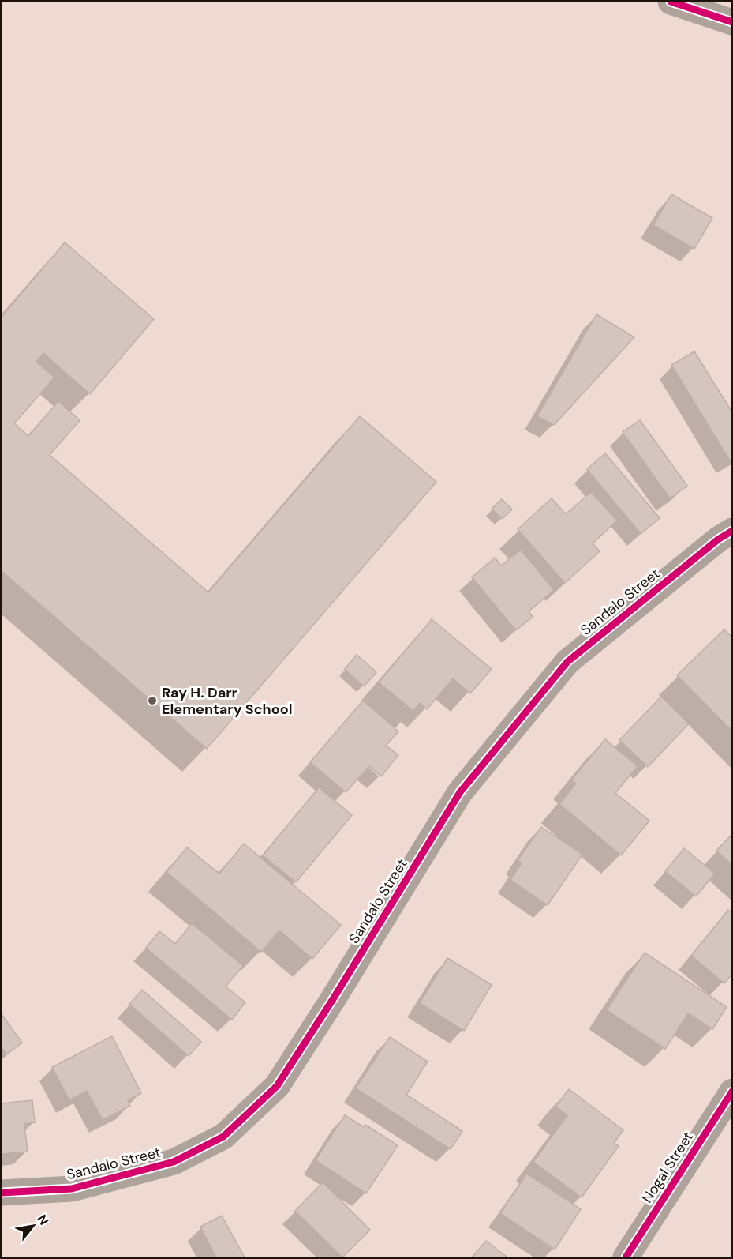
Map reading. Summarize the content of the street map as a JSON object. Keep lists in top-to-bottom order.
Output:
{
  "streets": {
    "street": ["Sandalo Street", "Nogal Street"]
  },
  "places": ["Ray H. Darr Elementary School"],
  "north": "top right"
}
